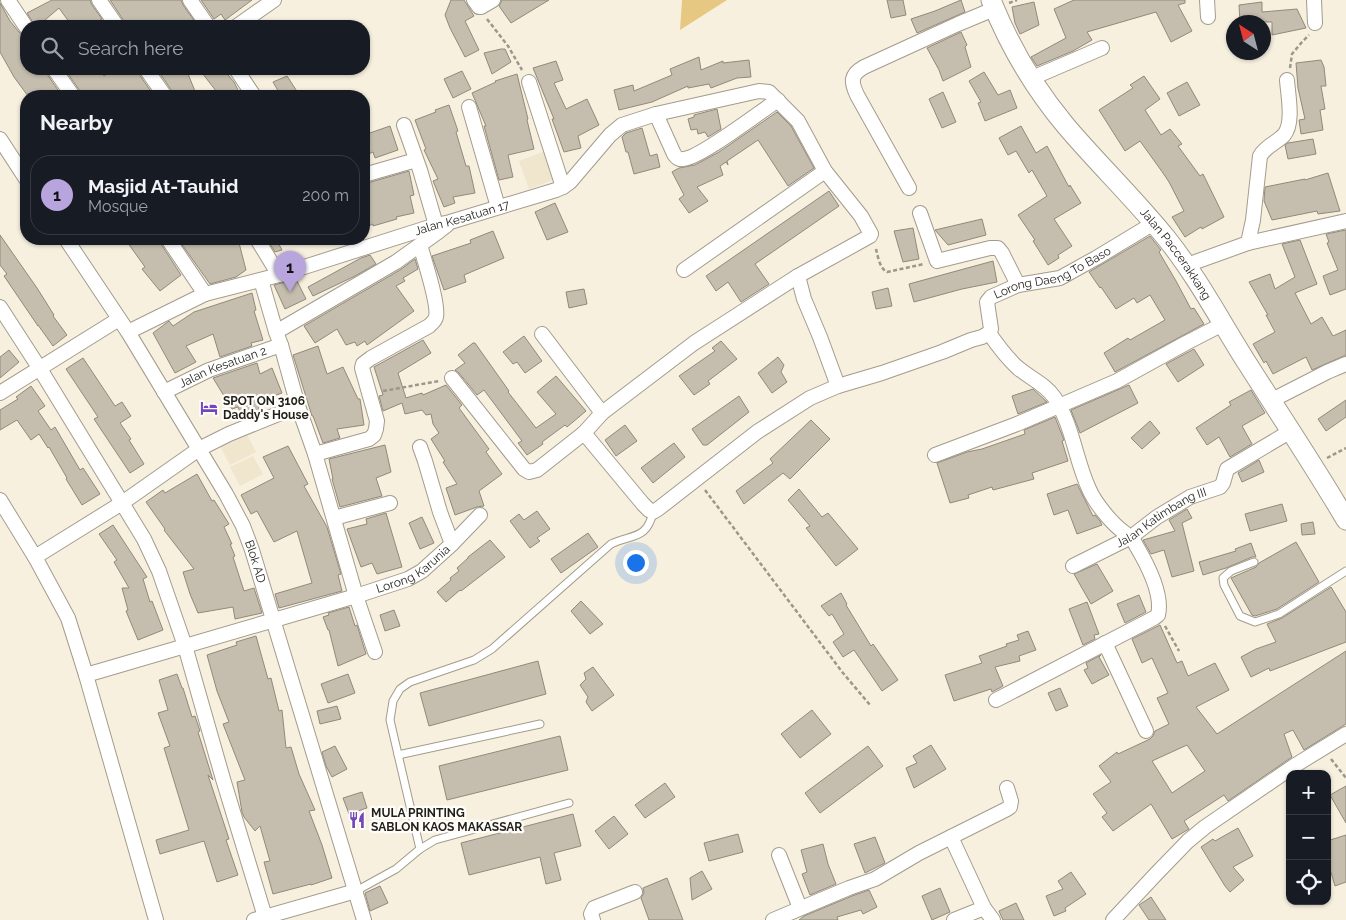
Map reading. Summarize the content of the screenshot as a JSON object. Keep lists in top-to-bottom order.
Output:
{
  "streets": {
    "main road": ["Jalan Paccerakkang"],
    "street": [
      "Jalan Kesatuan 17",
      "Lorong Daeng To Baso",
      "Jalan Kesatuan 2",
      "Jalan Katimbang III",
      "Blok AD",
      "Lorong Karunia"
    ]
  },
  "crossings": [
    ["Jalan Kesatuan 17", "Jalan Kesatuan 2"],
    ["Jalan Kesatuan 17", "Blok AD"],
    ["Jalan Paccerakkang", "Lorong Daeng To Baso"],
    ["Jalan Paccerakkang", "Jalan Katimbang III"],
    ["Jalan Kesatuan 2", "Blok AD"],
    ["Blok AD", "Lorong Karunia"]
  ],
  "places": {
    "hotel": ["SPOT ON 3106 Daddy's House"],
    "restaurant": ["MULA PRINTING SABLON KAOS MAKASSAR"]
  },
  "north": "top left",
  "page": {
    "search": "Search here",
    "heading": "Nearby",
    "list": [
      {
        "mark": "1",
        "name": "Masjid At-Tauhid",
        "note": "Mosque",
        "value": "200 m"
      }
    ],
    "pins": "1",
    "map_buttons": ["+", "−"]
  }
}
